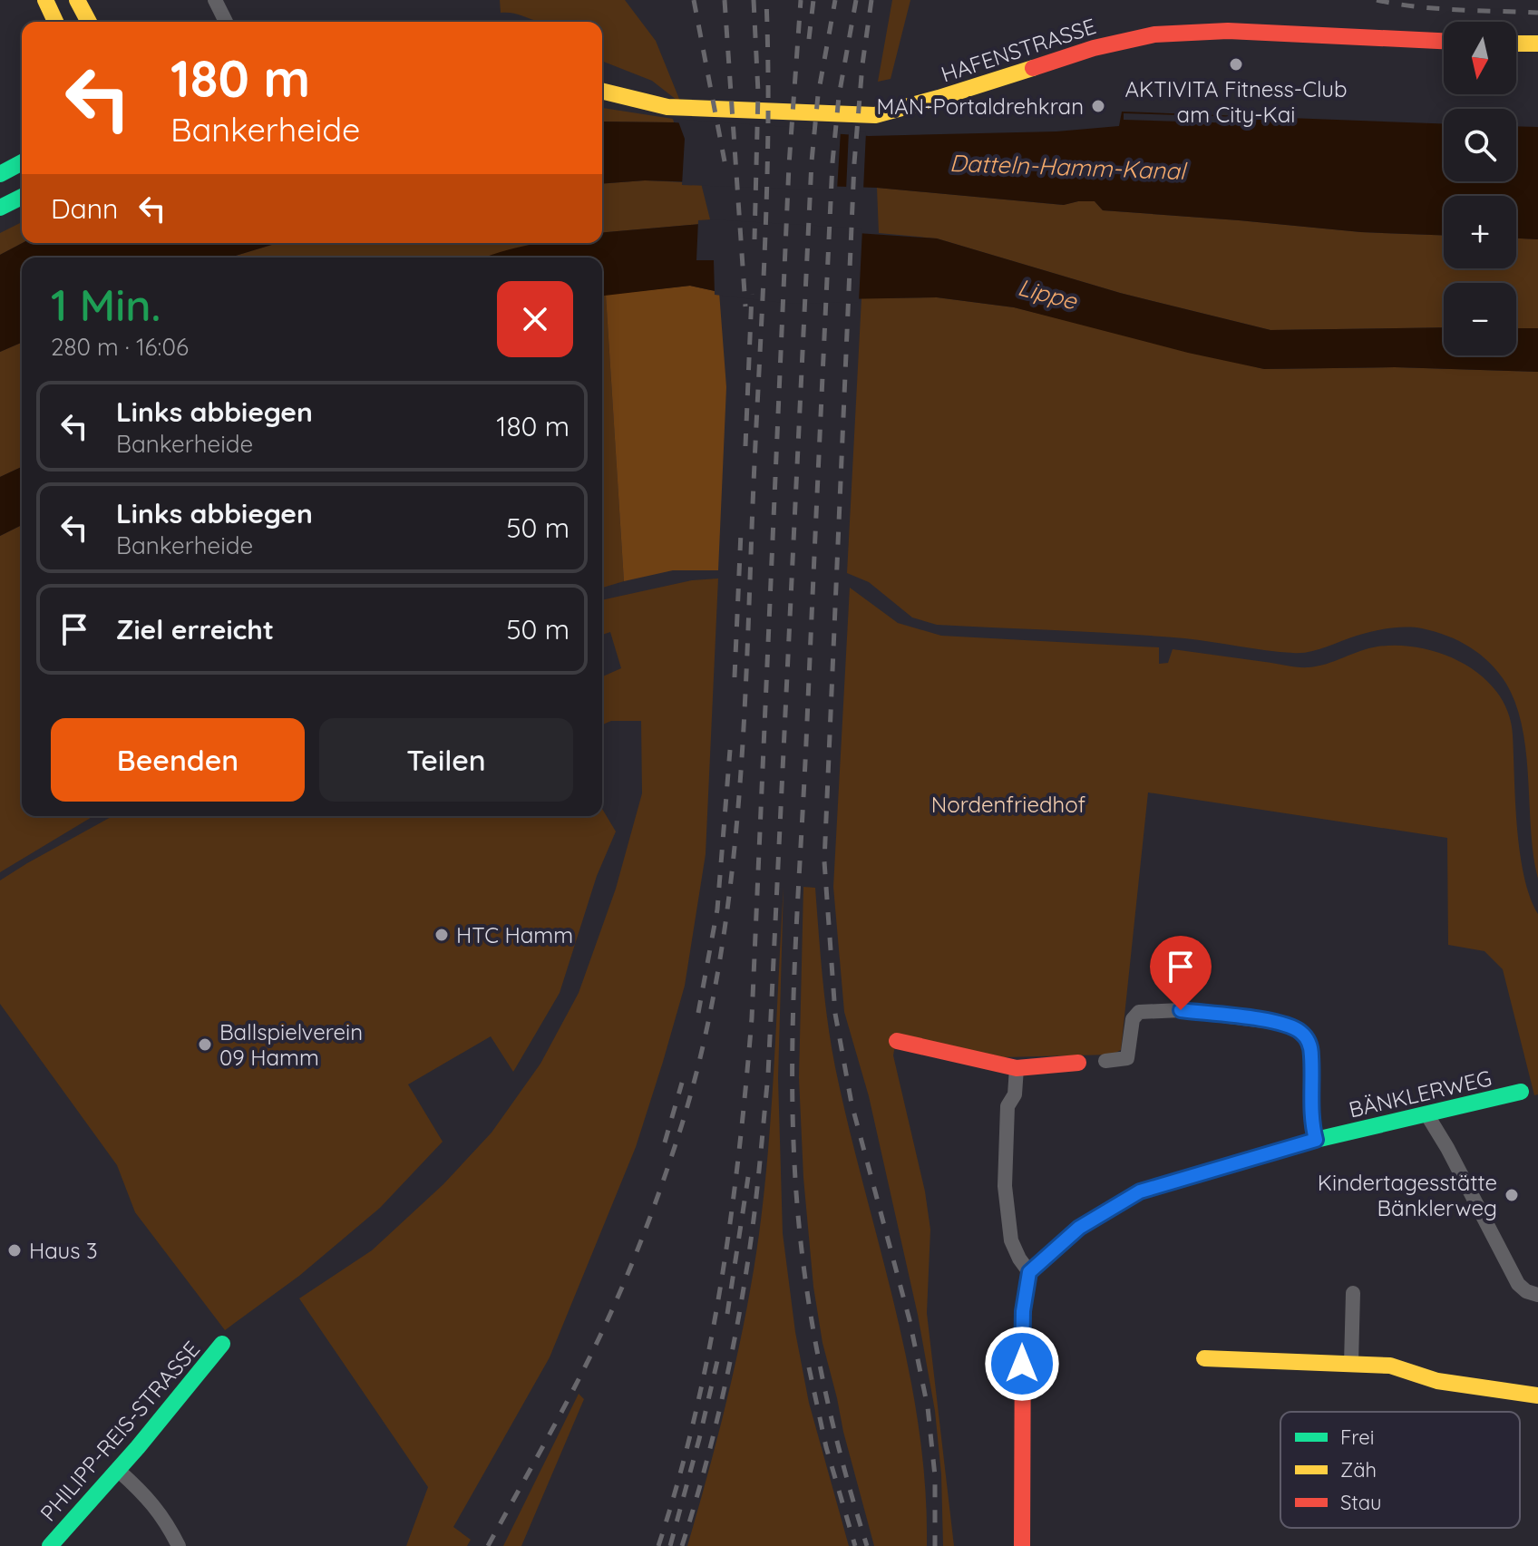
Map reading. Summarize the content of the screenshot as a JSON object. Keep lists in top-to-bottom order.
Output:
{
  "streets": {
    "street": ["HAFENSTRASSE", "BÄNKLERWEG", "PHILIPP-REIS-STRASSE"]
  },
  "water": ["Datteln-Hamm-Kanal", "Lippe"],
  "parks": ["Nordenfriedhof"],
  "places": [
    "AKTIVITA Fitness-Club am City-Kai",
    "MAN-Portaldrehkran",
    "HTC Hamm",
    "Ballspielverein 09 Hamm",
    "Kindertagesstätte Bänklerweg",
    "Haus 3"
  ],
  "legend": ["Frei", "Zäh", "Stau"],
  "north": "bottom",
  "page": {
    "map_buttons": ["+", "−"],
    "turn": ["180 m", "Bankerheide"],
    "then": "Dann",
    "heading": ["1 Min.", "280 m · 16:06"],
    "list": [
      {
        "name": "Links abbiegen",
        "note": "Bankerheide",
        "value": "180 m"
      },
      {
        "name": "Links abbiegen",
        "note": "Bankerheide",
        "value": "50 m"
      },
      {
        "name": "Ziel erreicht",
        "value": "50 m"
      }
    ],
    "buttons": ["Beenden", "Teilen"]
  }
}
